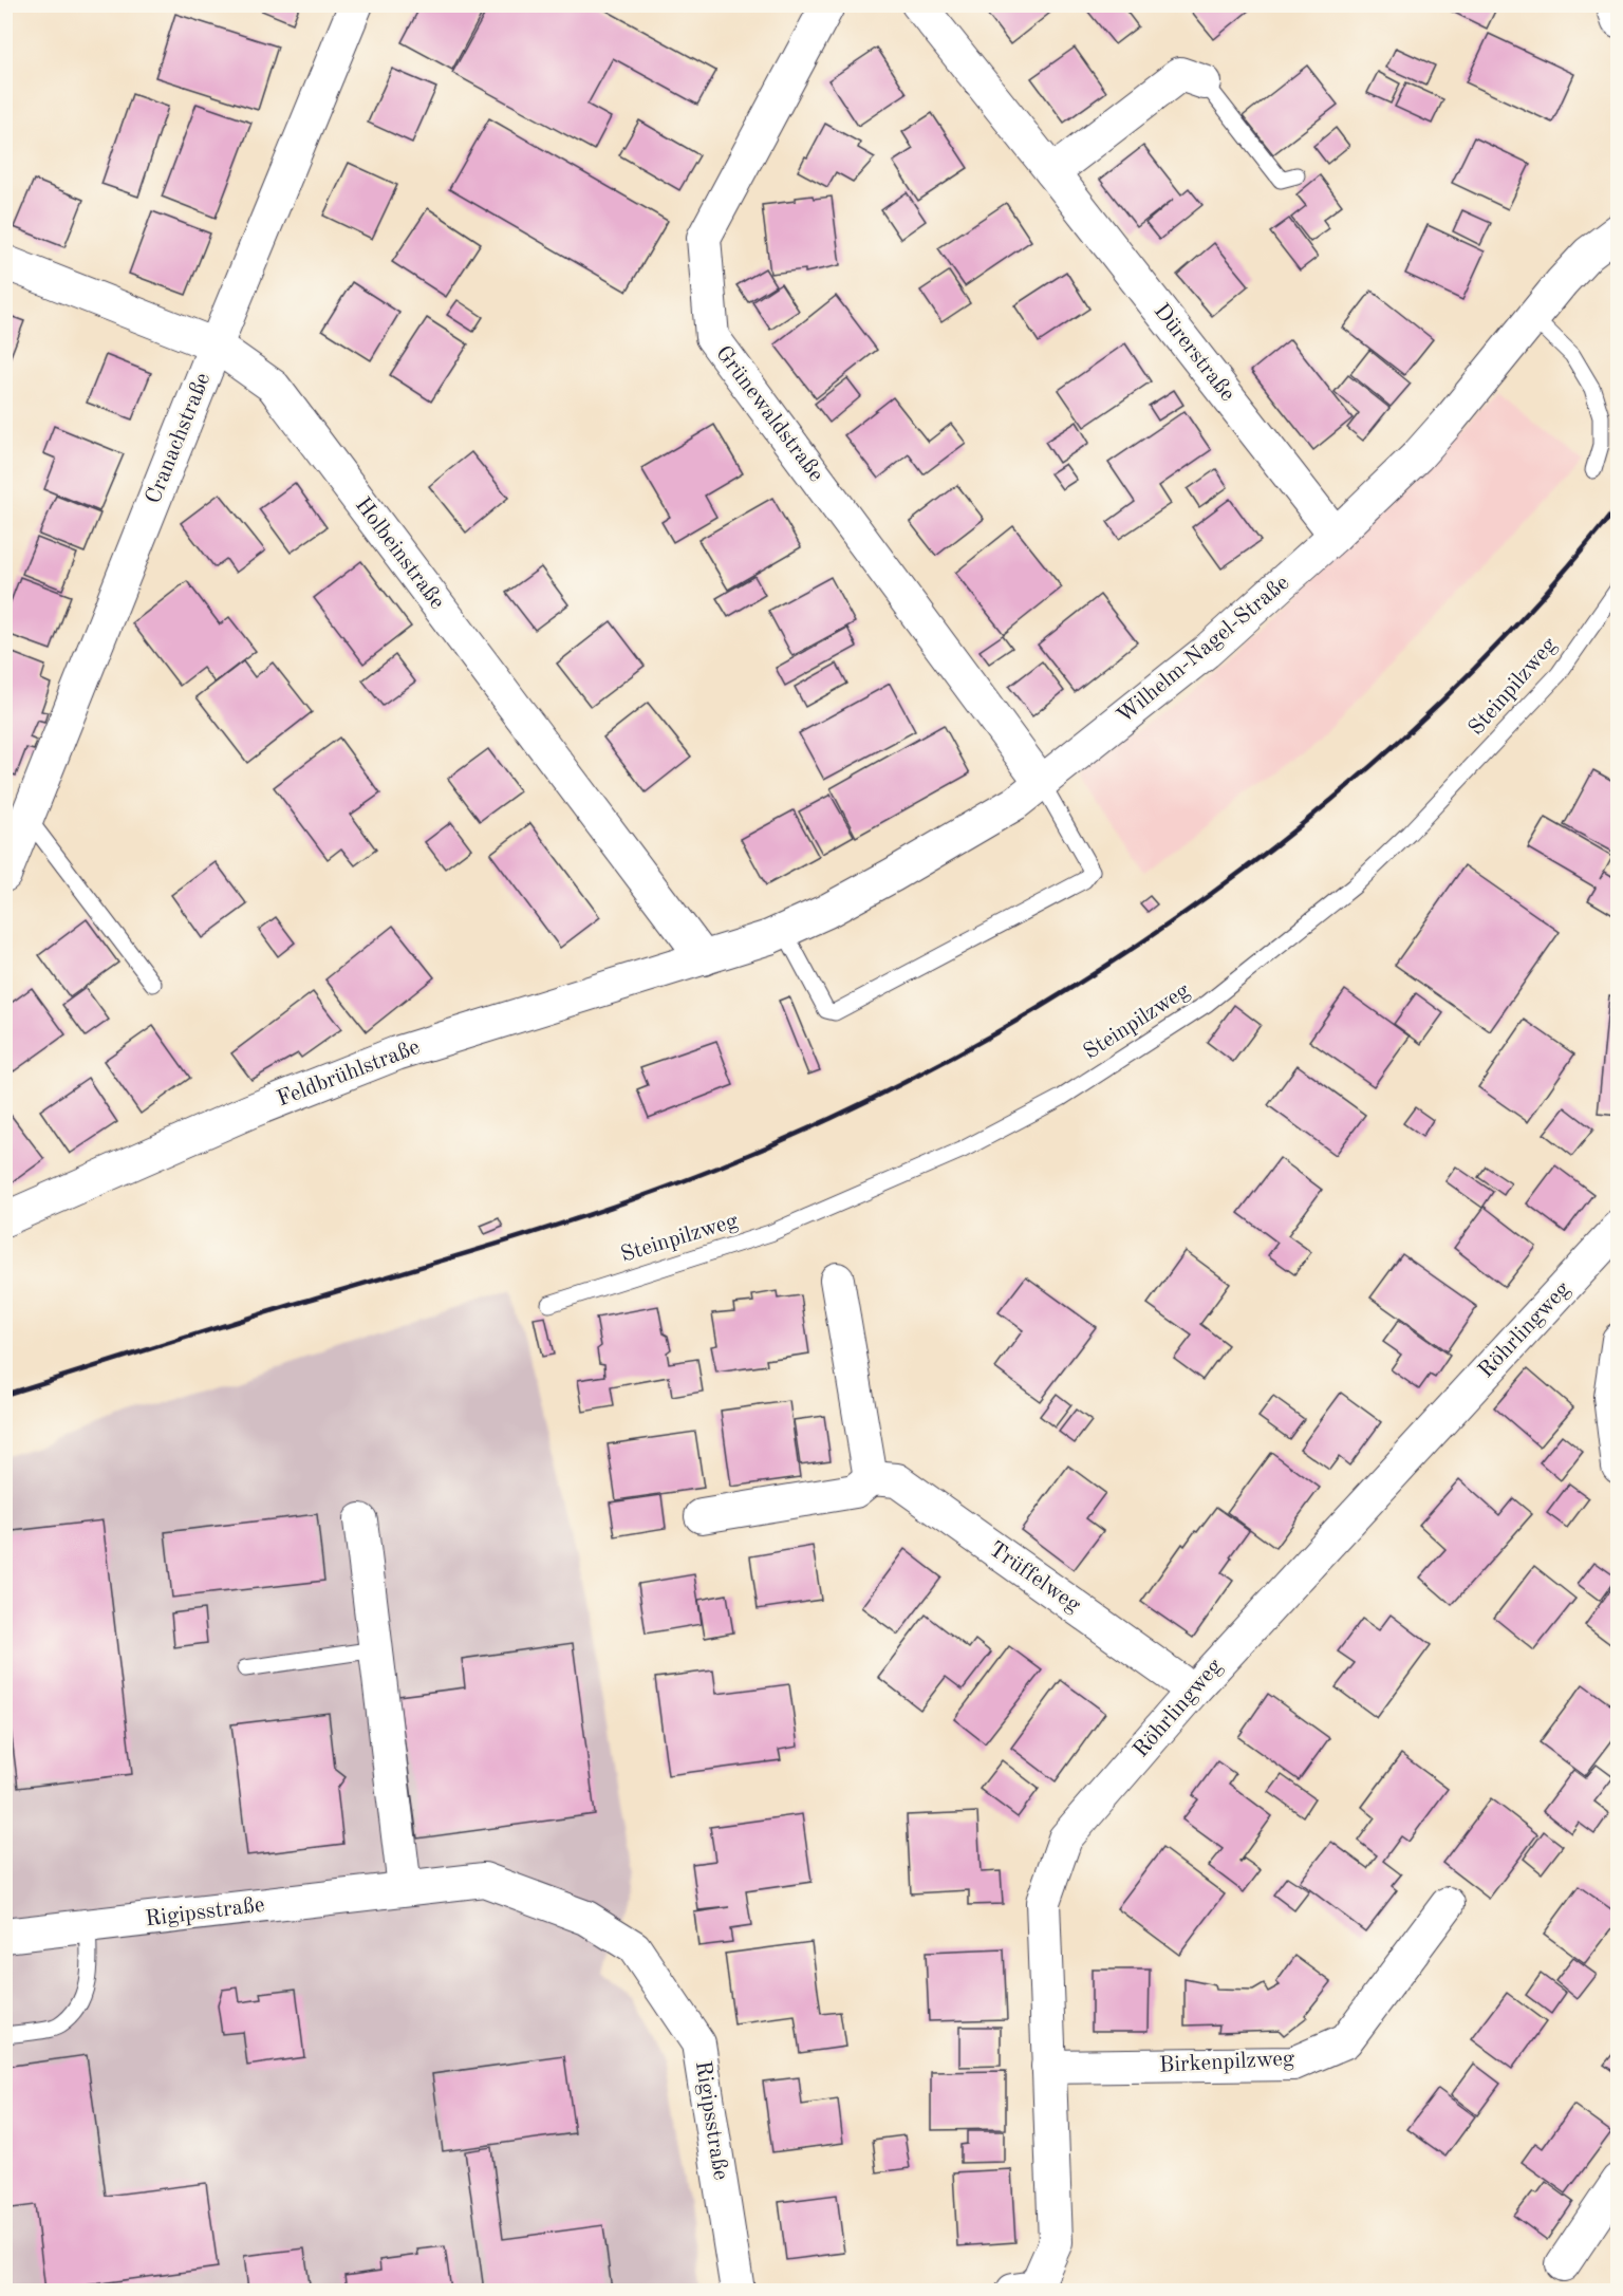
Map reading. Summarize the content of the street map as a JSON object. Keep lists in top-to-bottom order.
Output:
{
  "streets": {
    "street": [
      "Dürerstraße",
      "Grünewaldstraße",
      "Cranachstraße",
      "Holbeinstraße",
      "Wilhelm-Nagel-Straße",
      "Feldbrühlstraße",
      "Röhrlingweg",
      "Trüffelweg",
      "Rigipsstraße",
      "Birkenpilzweg"
    ],
    "lane": ["Steinpilzweg"]
  },
  "crossings": [
    ["Dürerstraße", "Wilhelm-Nagel-Straße"],
    ["Grünewaldstraße", "Wilhelm-Nagel-Straße"],
    ["Cranachstraße", "Holbeinstraße"],
    ["Holbeinstraße", "Wilhelm-Nagel-Straße"],
    ["Holbeinstraße", "Feldbrühlstraße"],
    ["Wilhelm-Nagel-Straße", "Feldbrühlstraße"],
    ["Röhrlingweg", "Trüffelweg"],
    ["Röhrlingweg", "Birkenpilzweg"]
  ]
}
